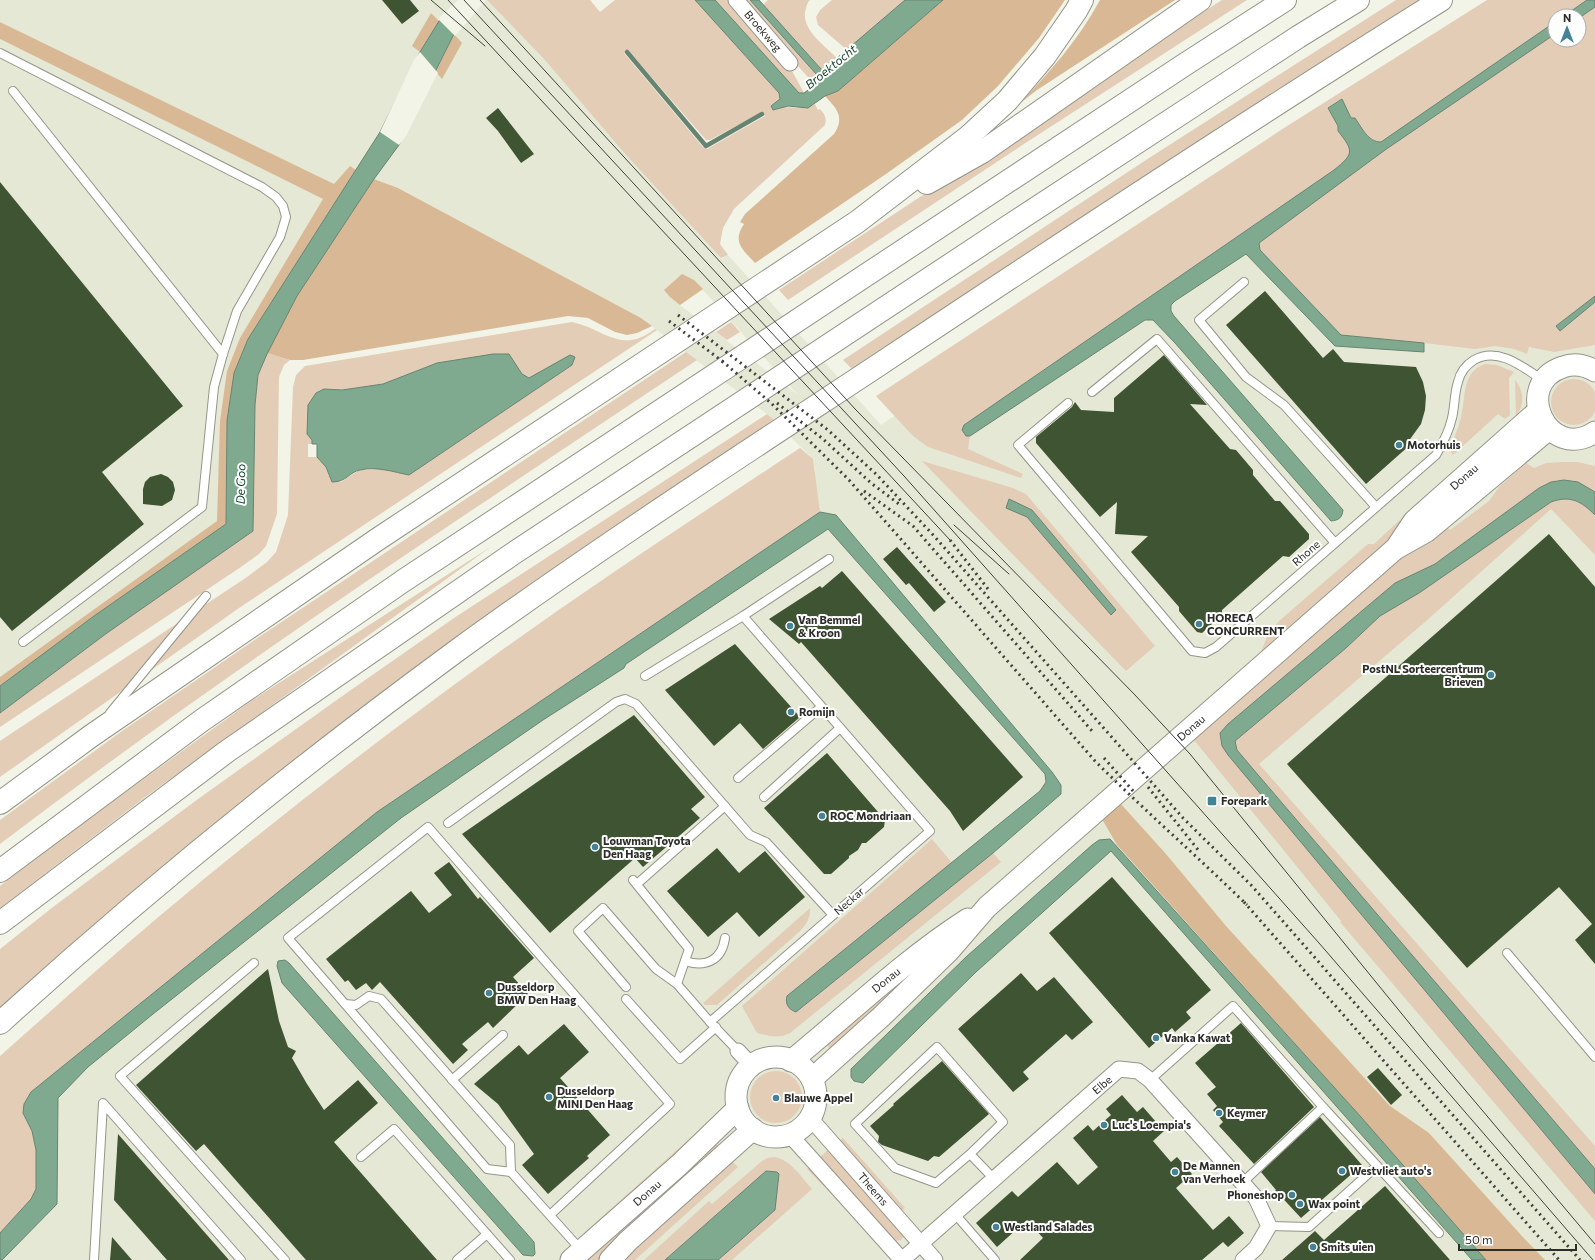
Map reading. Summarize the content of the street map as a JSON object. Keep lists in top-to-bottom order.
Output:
{
  "streets": {
    "main road": ["Donau"],
    "street": ["Broekweg", "Elbe", "Theems"],
    "lane": ["Rhone", "Neckar"]
  },
  "crossings": [
    ["Donau", "Theems"],
    ["Elbe", "Theems"]
  ],
  "water": ["Broektocht", "De Goo"],
  "places": {
    "other": [
      "Motorhuis",
      "HORECA CONCURRENT",
      "Van Bemmel & Kroon",
      "PostNL Sorteercentrum Brieven",
      "Romijn",
      "ROC Mondriaan",
      "Louwman Toyota Den Haag",
      "Dusseldorp BMW Den Haag",
      "Vanka Kawat",
      "Dusseldorp MINI Den Haag",
      "Blauwe Appel",
      "Keymer",
      "Luc's Loempia's",
      "Westvliet auto's",
      "De Mannen van Verhoek",
      "Phoneshop",
      "Wax point",
      "Westland Salades",
      "Smits uien"
    ],
    "transit": ["Forepark"]
  },
  "scale_bar": "50 m",
  "north": "top"
}
